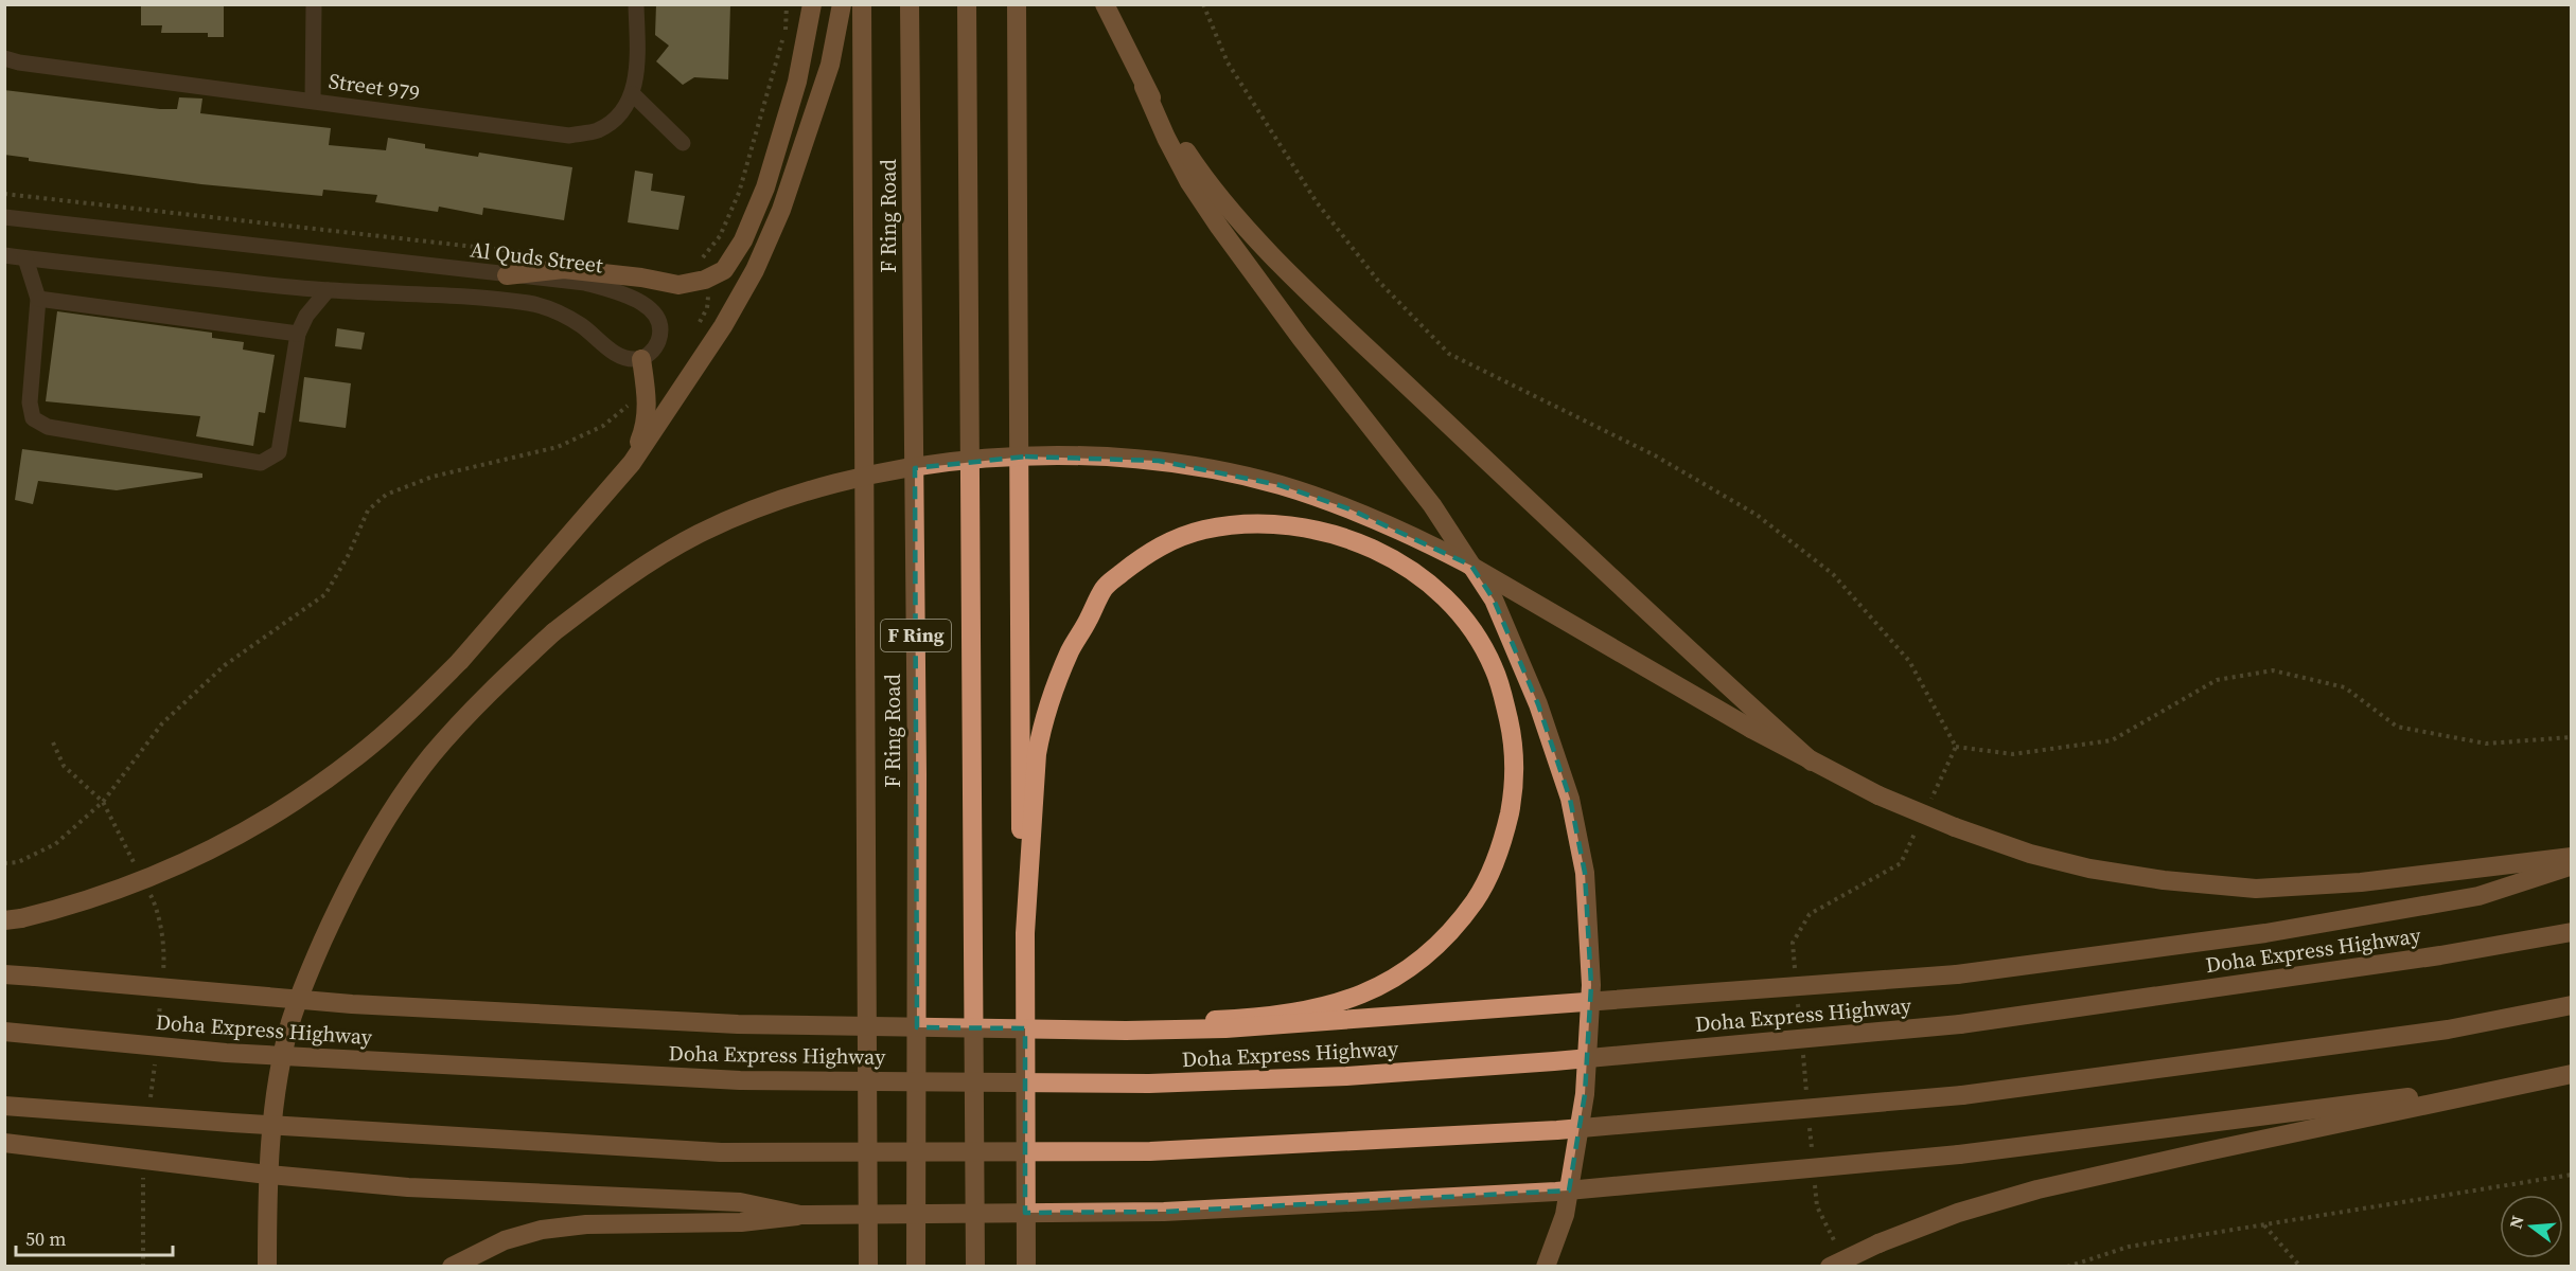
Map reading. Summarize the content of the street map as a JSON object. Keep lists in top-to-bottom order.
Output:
{
  "streets": {
    "highway": ["F Ring Road", "F Ring", "Doha Express Highway"],
    "street": ["Street 979", "Al Quds Street"]
  },
  "scale_bar": "50 m",
  "north": "left"
}
